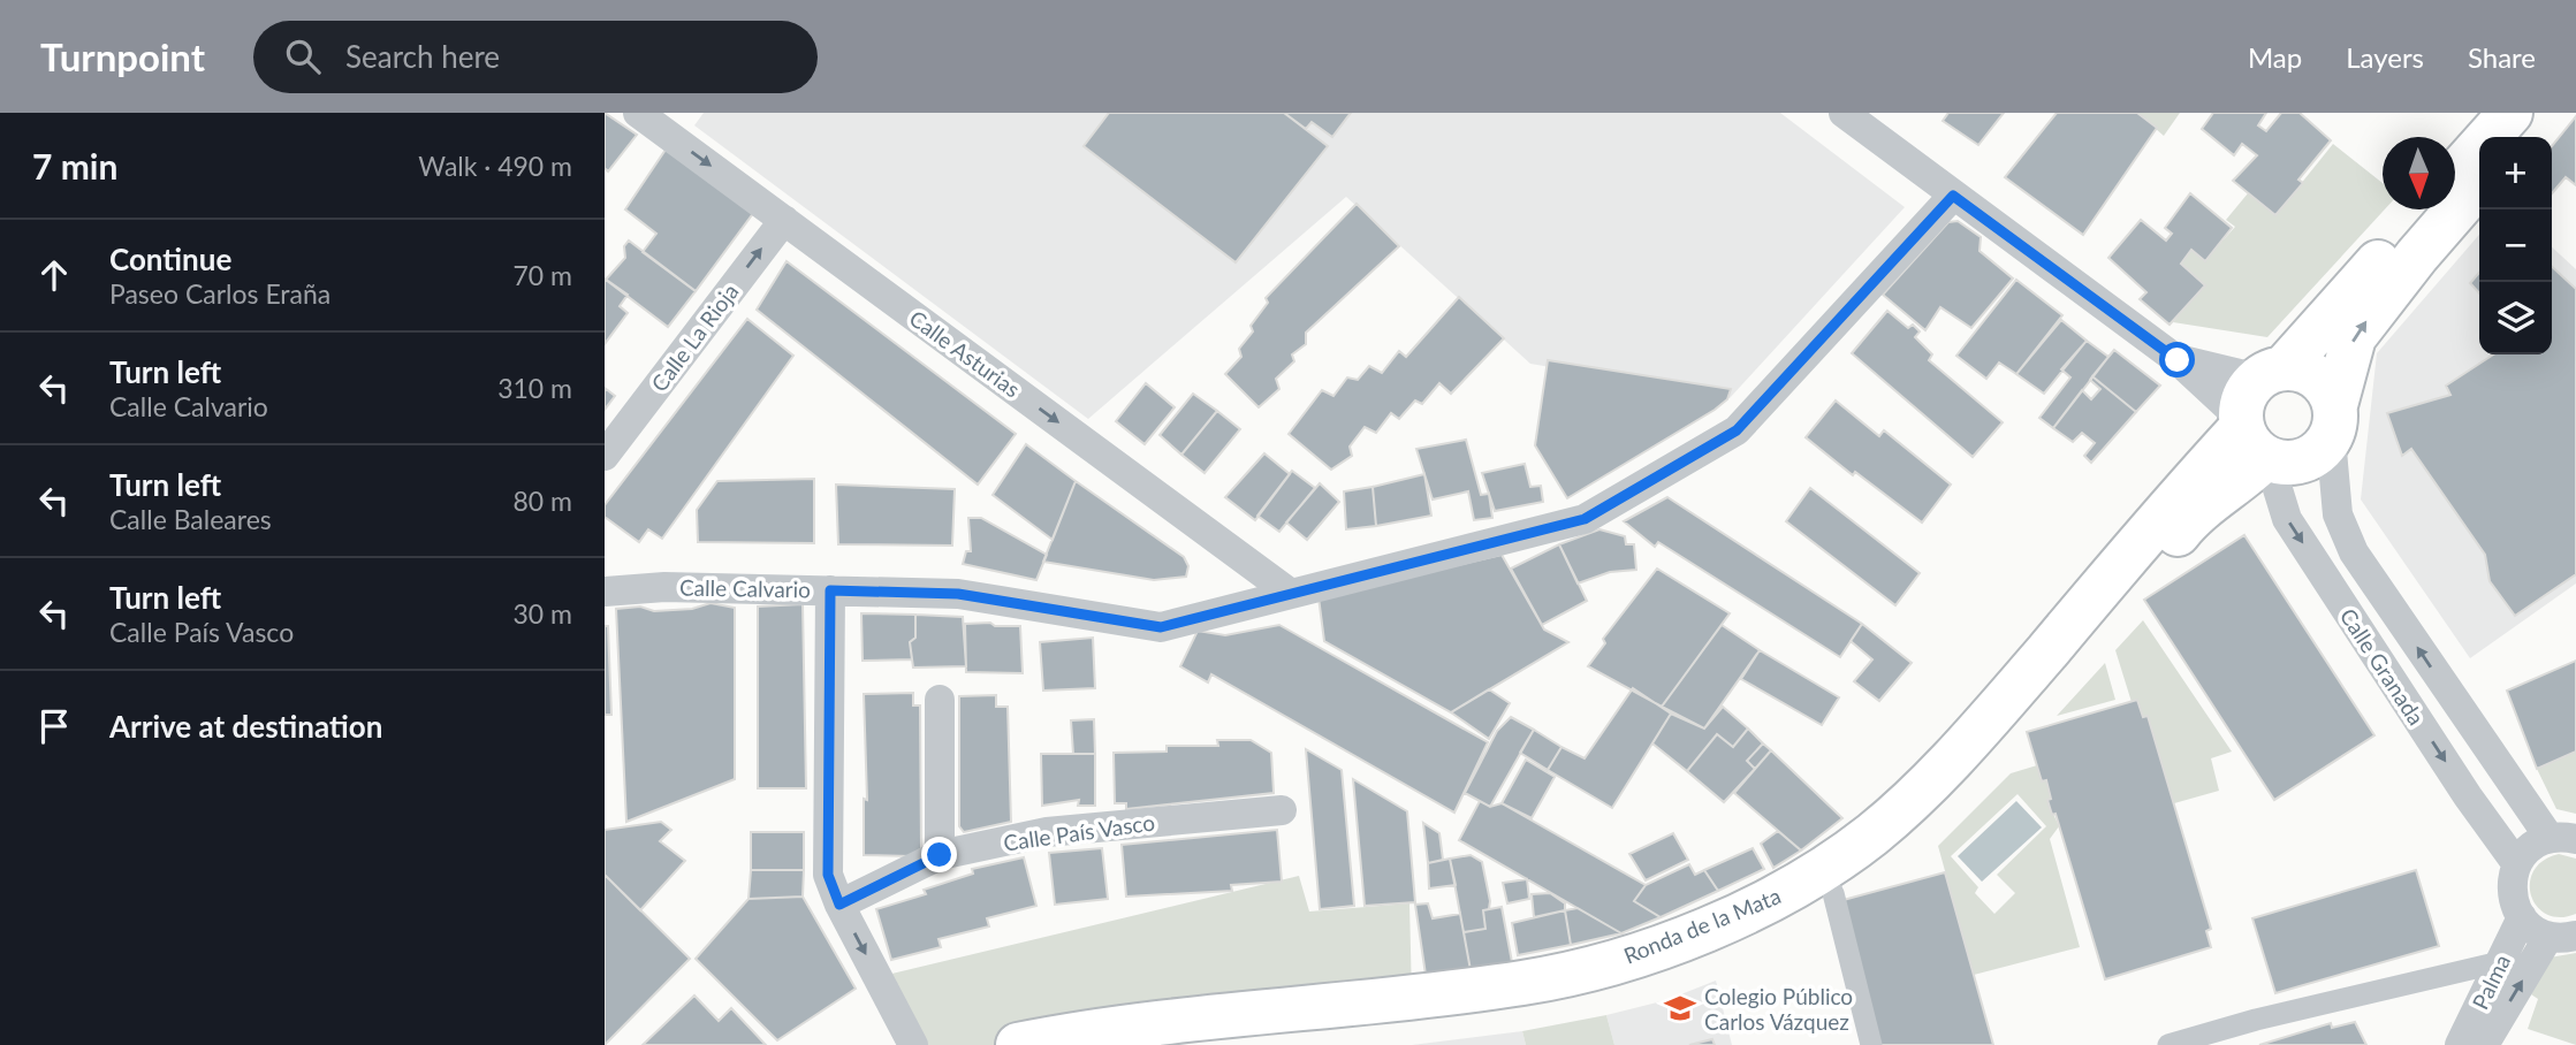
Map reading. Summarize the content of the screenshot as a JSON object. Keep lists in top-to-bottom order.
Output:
{
  "streets": {
    "highway": ["Ronda de la Mata"],
    "street": [
      "Calle La Rioja",
      "Calle Asturias",
      "Calle Calvario",
      "Calle Granada",
      "Calle País Vasco",
      "Palma"
    ]
  },
  "crossings": [
    ["Calle La Rioja", "Calle Asturias"],
    ["Calle Asturias", "Calle Calvario"],
    ["Calle Granada", "Ronda de la Mata"]
  ],
  "one_way": ["Calle La Rioja", "Calle Asturias"],
  "places": {
    "school or university": ["Colegio Público Carlos Vázquez"]
  },
  "north": "bottom",
  "page": {
    "header": "Turnpoint",
    "search": "Search here",
    "nav": ["Map", "Layers", "Share"],
    "heading": ["7 min", "Walk · 490 m"],
    "map_buttons": ["+", "−"],
    "list": [
      ["Continue", "Paseo Carlos Eraña", "70 m"],
      ["Turn left", "Calle Calvario", "310 m"],
      ["Turn left", "Calle Baleares", "80 m"],
      ["Turn left", "Calle País Vasco", "30 m"],
      "Arrive at destination"
    ]
  }
}
